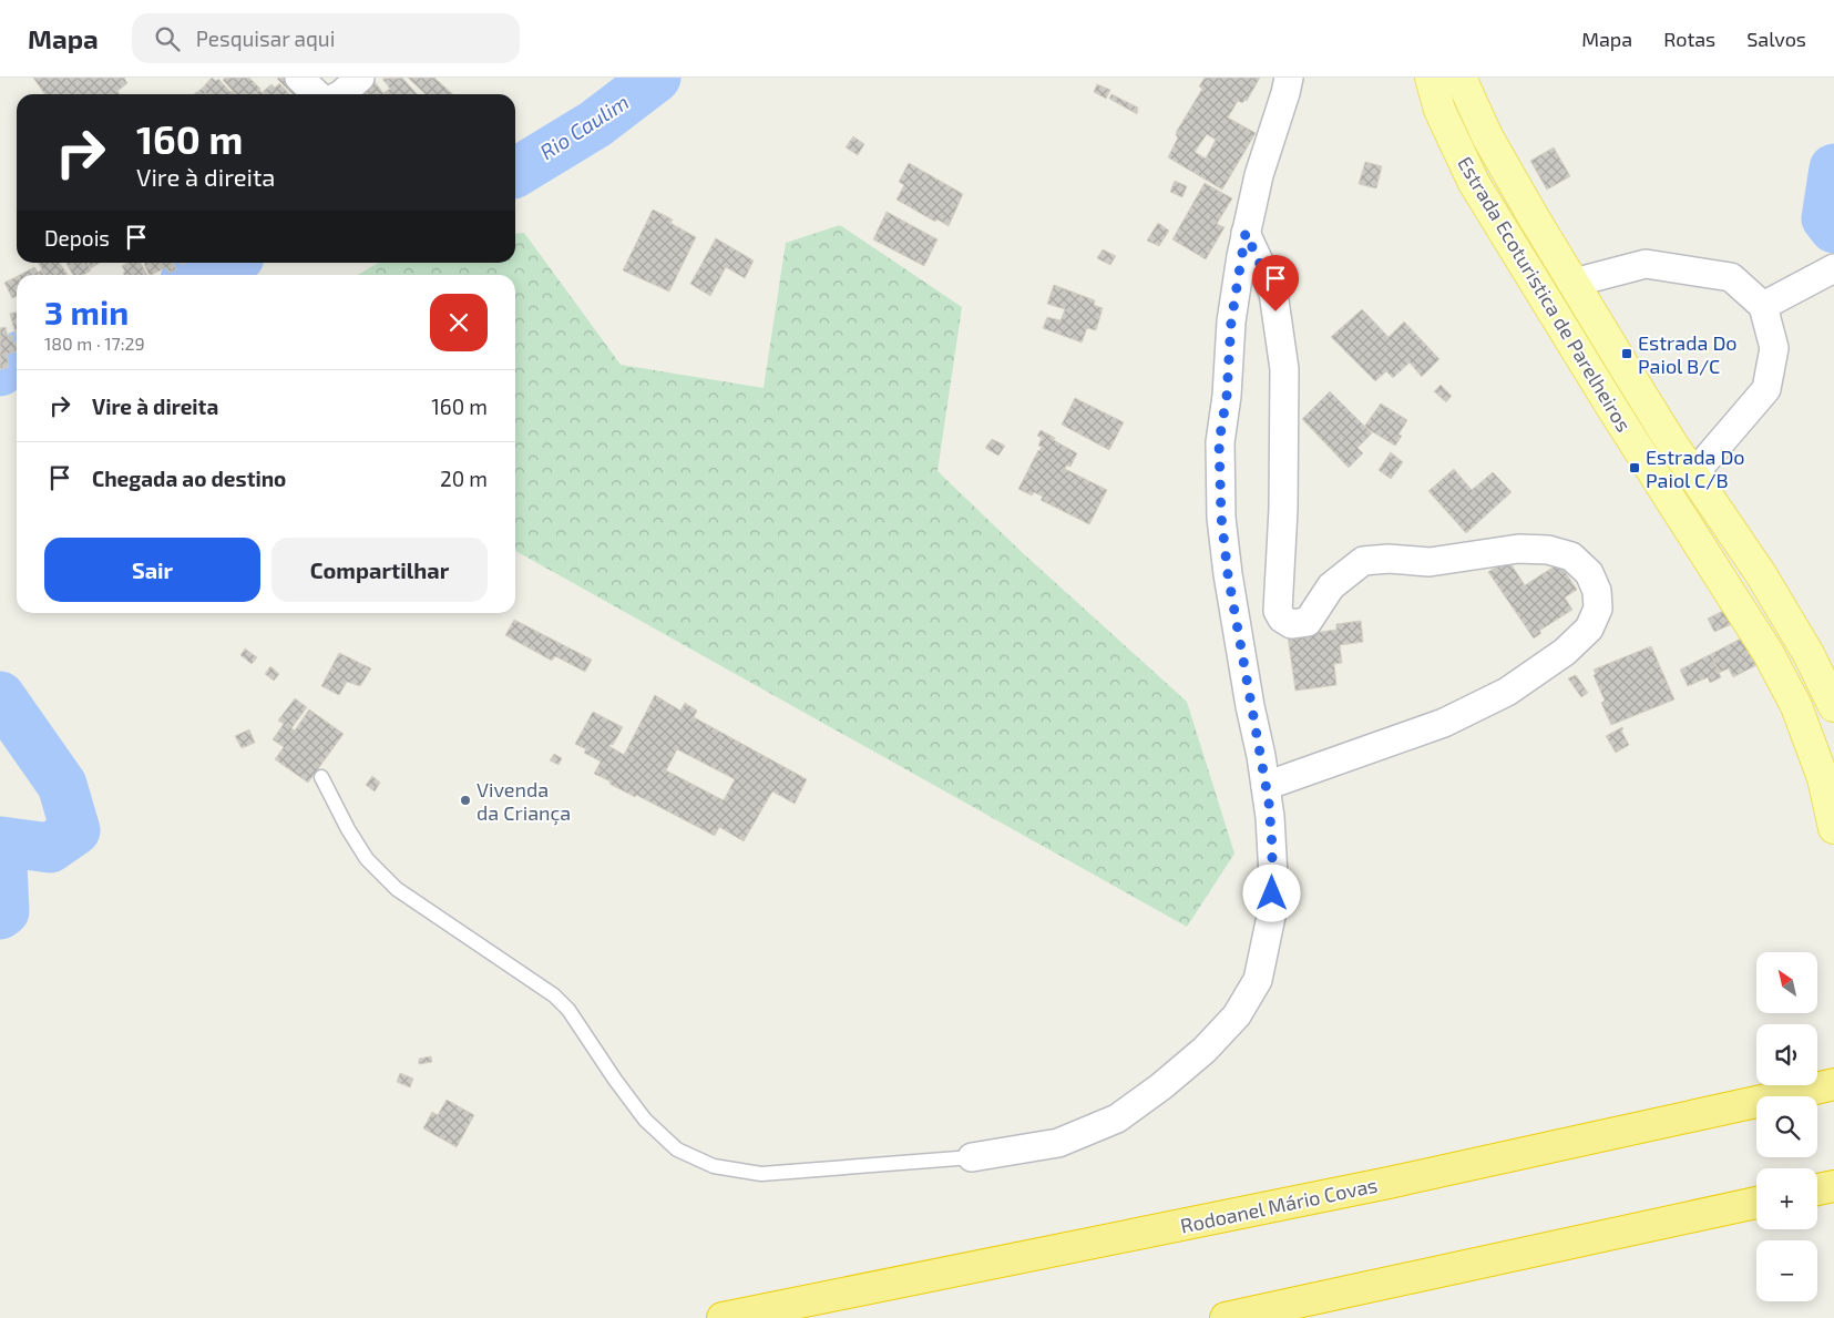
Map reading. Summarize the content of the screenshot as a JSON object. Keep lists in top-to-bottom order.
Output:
{
  "streets": {
    "highway": ["Rodoanel Mário Covas"],
    "main road": ["Estrada Ecoturistica de Parelheiros"]
  },
  "water": ["Rio Caulim"],
  "places": {
    "transit": ["Estrada Do Paiol B/C", "Estrada Do Paiol C/B"],
    "other": ["Vivenda da Criança"]
  },
  "north": "top left",
  "page": {
    "header": "Mapa",
    "search": "Pesquisar aqui",
    "nav": ["Mapa", "Rotas", "Salvos"],
    "turn": ["160 m", "Vire à direita"],
    "then": "Depois",
    "heading": ["3 min", "180 m · 17:29"],
    "list": [
      {
        "name": "Vire à direita",
        "value": "160 m"
      },
      {
        "name": "Chegada ao destino",
        "value": "20 m"
      }
    ],
    "buttons": ["Sair", "Compartilhar"],
    "map_buttons": ["+", "−"]
  }
}
